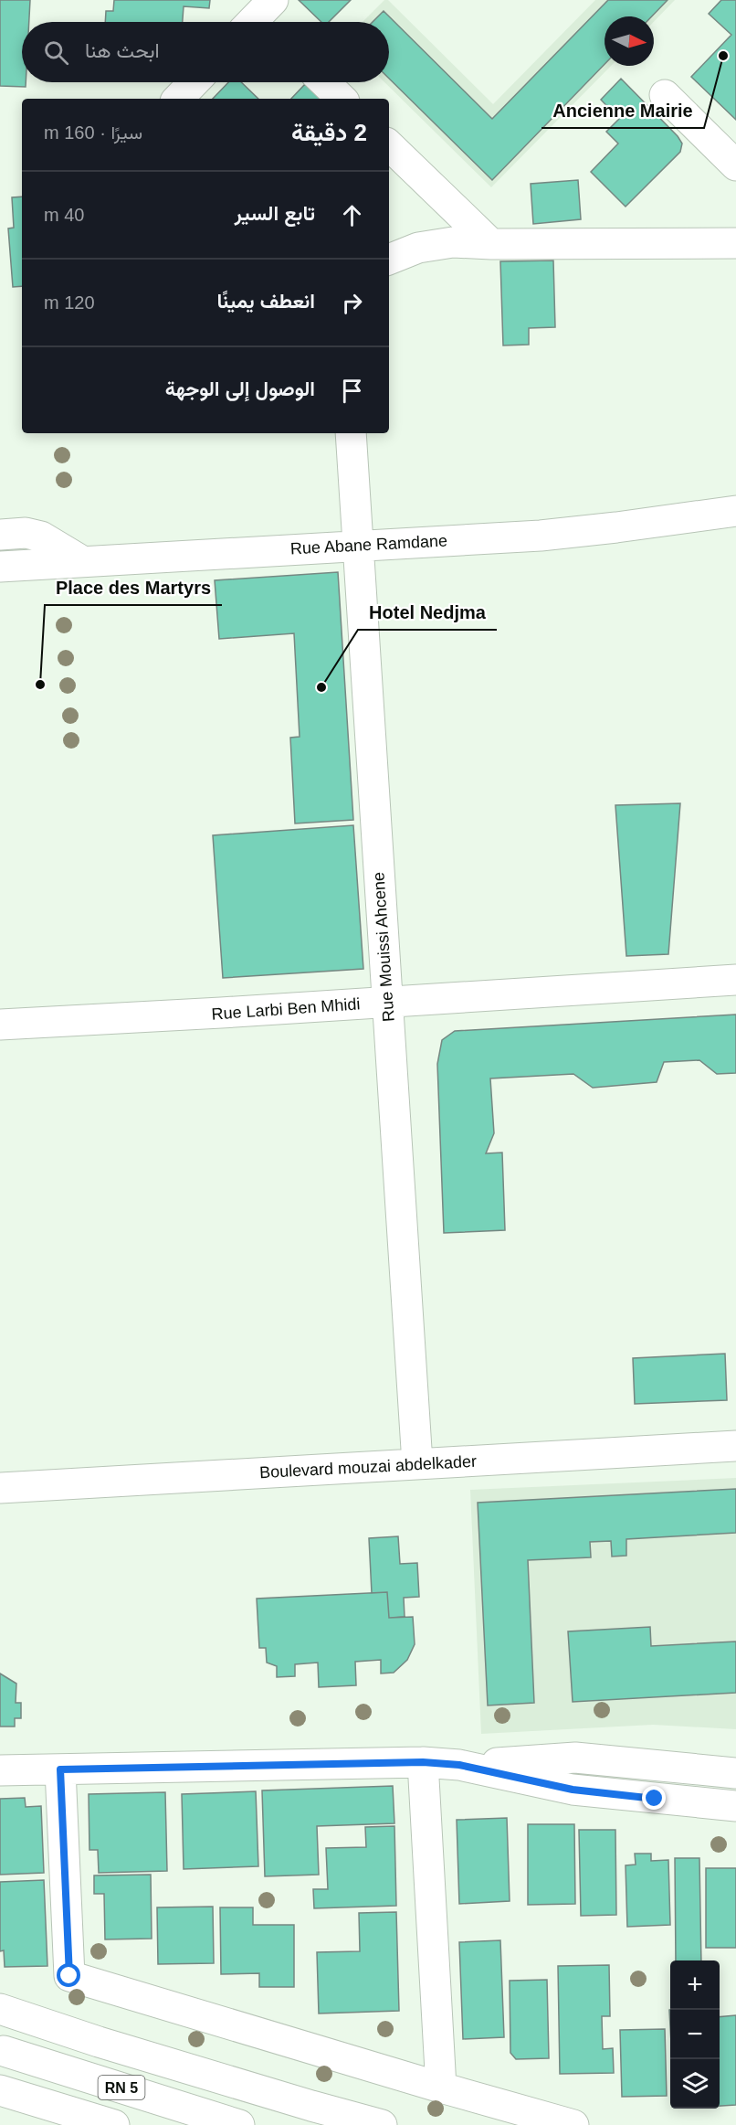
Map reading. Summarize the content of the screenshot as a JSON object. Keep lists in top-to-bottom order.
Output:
{
  "streets": {
    "street": [
      "Rue Abane Ramdane",
      "Rue Mouissi Ahcene",
      "Rue Larbi Ben Mhidi",
      "Boulevard mouzai abdelkader",
      "RN 5"
    ]
  },
  "crossings": [
    ["Rue Abane Ramdane", "Rue Mouissi Ahcene"],
    ["Rue Mouissi Ahcene", "Rue Larbi Ben Mhidi"],
    ["Rue Mouissi Ahcene", "Boulevard mouzai abdelkader"]
  ],
  "places": ["Ancienne Mairie", "Place des Martyrs", "Hotel Nedjma"],
  "north": "right",
  "page": {
    "search": "ابحث هنا",
    "heading": ["2 دقيقة", "سيرًا · 160 m"],
    "list": [
      ["تابع السير", "40 m"],
      ["انعطف يمينًا", "120 m"],
      "الوصول إلى الوجهة"
    ],
    "map_buttons": ["+", "−"]
  }
}
